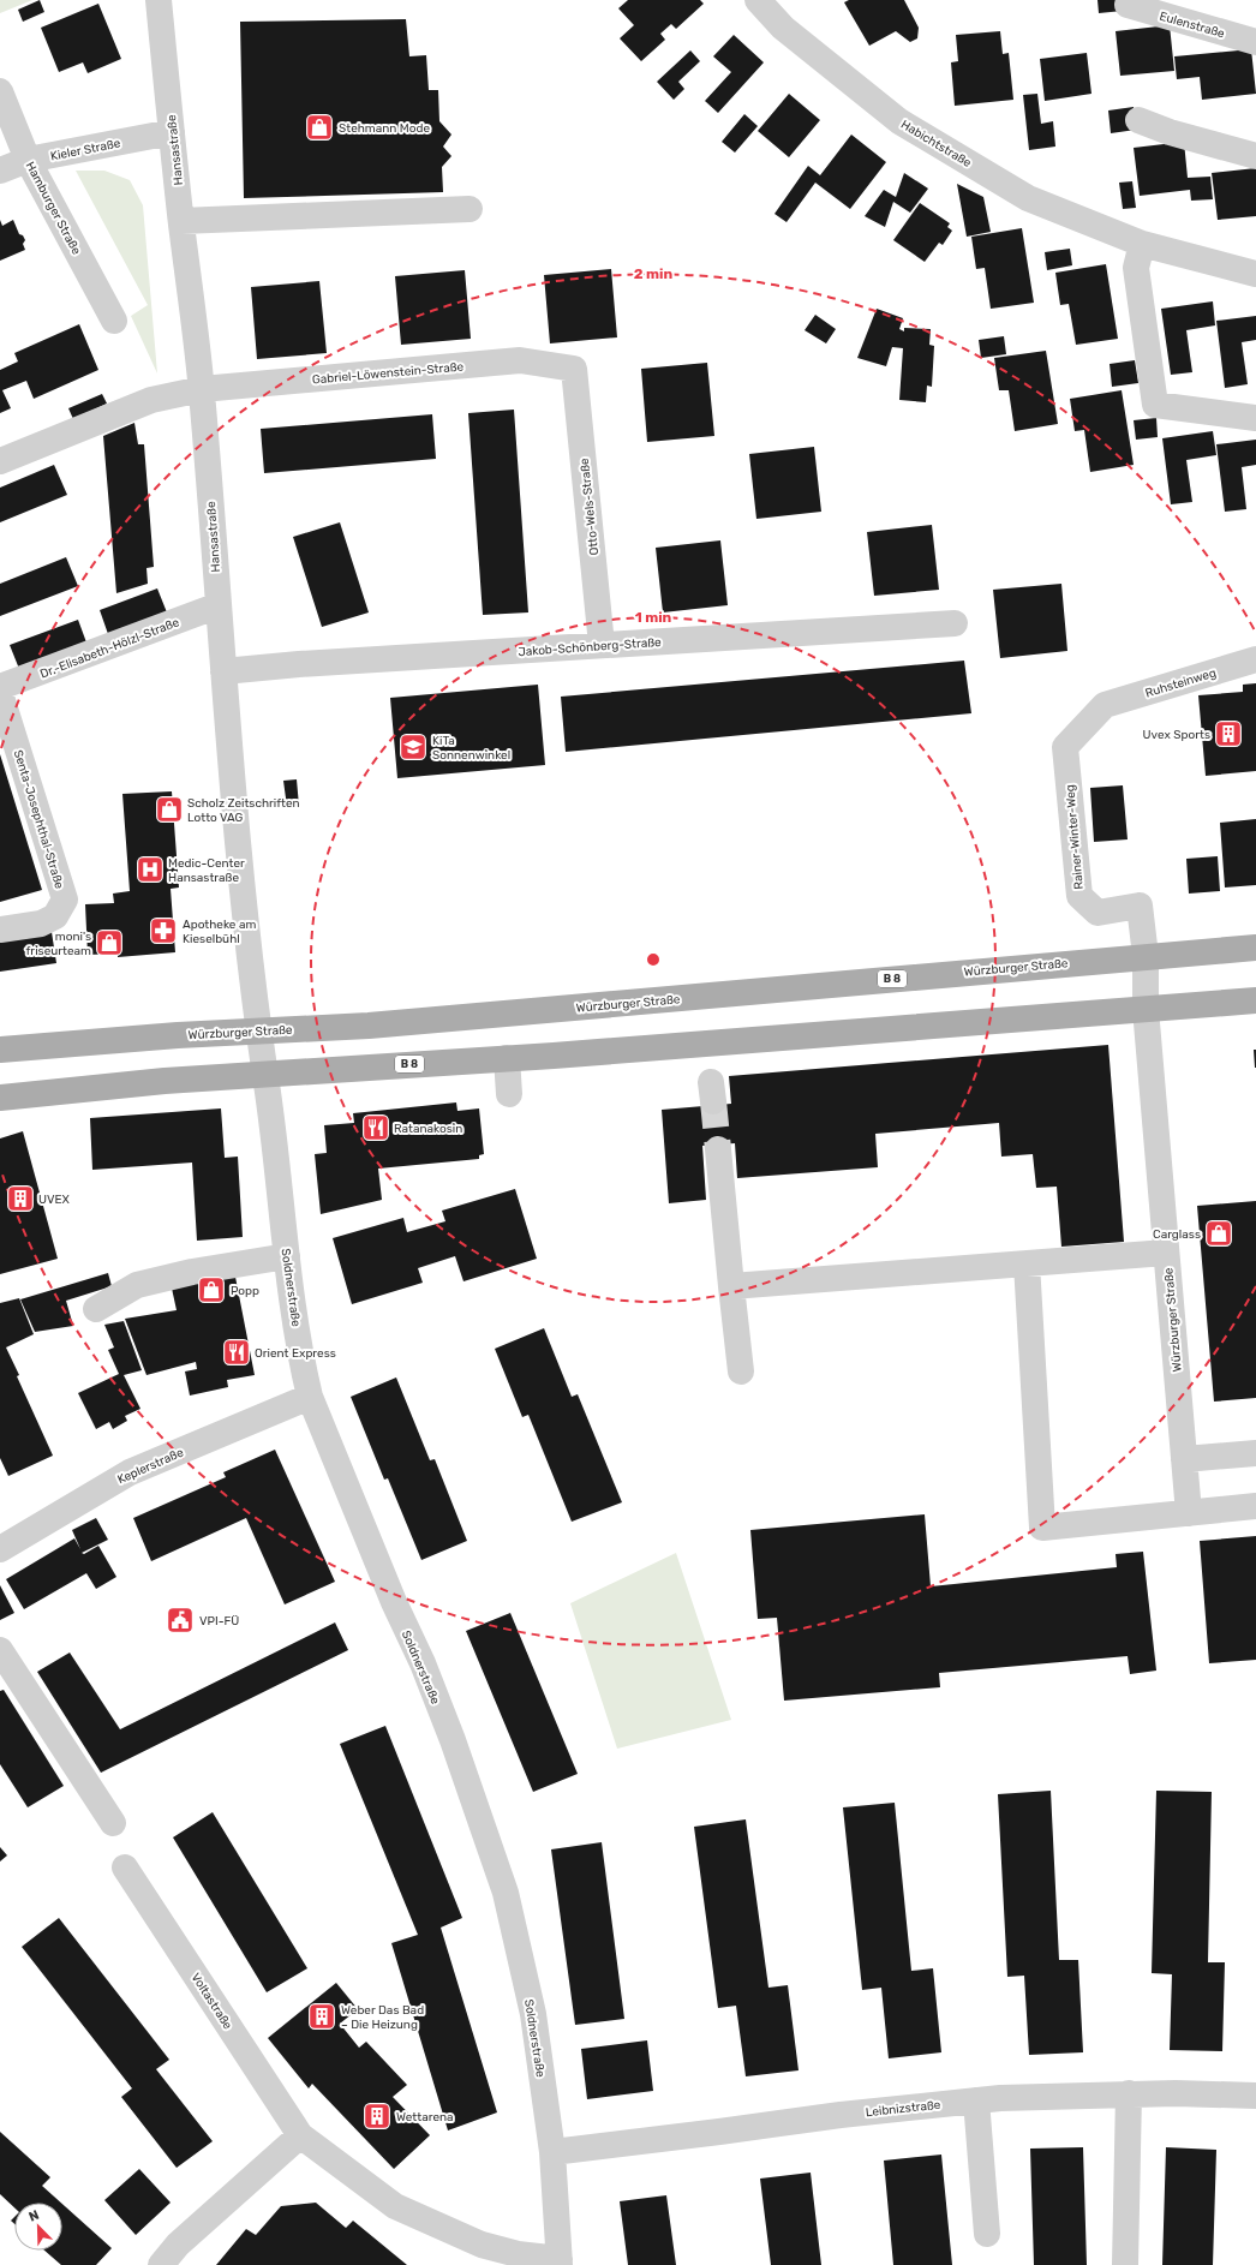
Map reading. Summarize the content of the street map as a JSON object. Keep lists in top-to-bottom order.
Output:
{
  "streets": {
    "main road": ["Würzburger Straße", "B 8"],
    "street": [
      "Eulenstraße",
      "Habichtstraße",
      "Kieler Straße",
      "Hansastraße",
      "Hamburger Straße",
      "Gabriel-Löwenstein-Straße",
      "Otto-Wels-Straße",
      "Jakob-Schönberg-Straße",
      "Dr.-Elisabeth-Hölzl-Straße",
      "Ruhsteinweg",
      "Senta-Josephthal-Straße",
      "Rainer-Winter-Weg",
      "Soldnerstraße",
      "Keplerstraße",
      "Voltastraße",
      "Leibnizstraße"
    ]
  },
  "crossings": [
    ["Kieler Straße", "Hansastraße"],
    ["Kieler Straße", "Hamburger Straße"],
    ["Hansastraße", "Gabriel-Löwenstein-Straße"],
    ["Hansastraße", "Jakob-Schönberg-Straße"],
    ["Hansastraße", "Dr.-Elisabeth-Hölzl-Straße"],
    ["Hansastraße", "Würzburger Straße"],
    ["Hansastraße", "B 8"],
    ["Hansastraße", "Soldnerstraße"],
    ["Gabriel-Löwenstein-Straße", "Otto-Wels-Straße"],
    ["Otto-Wels-Straße", "Jakob-Schönberg-Straße"],
    ["Ruhsteinweg", "Rainer-Winter-Weg"],
    ["Rainer-Winter-Weg", "Würzburger Straße"],
    ["Würzburger Straße", "B 8"],
    ["B 8", "Soldnerstraße"],
    ["Soldnerstraße", "Keplerstraße"],
    ["Soldnerstraße", "Voltastraße"],
    ["Soldnerstraße", "Leibnizstraße"]
  ],
  "places": {
    "shop": [
      "Stehmann Mode",
      "Scholz Zeitschriften Lotto VAG",
      "moni's friseurteam",
      "Carglass",
      "Popp"
    ],
    "building": [
      "Uvex Sports",
      "UVEX",
      "Weber Das Bad – Die Heizung",
      "Wettarena"
    ],
    "school or university": ["KiTa Sonnenwinkel"],
    "hospital": ["Medic-Center Hansastraße"],
    "pharmacy": ["Apotheke am Kieselbühl"],
    "restaurant": ["Ratanakosin", "Orient Express"],
    "public building": ["VPI-FÜ"]
  },
  "north": "top left",
  "rings": ["2 min", "1 min"]
}
